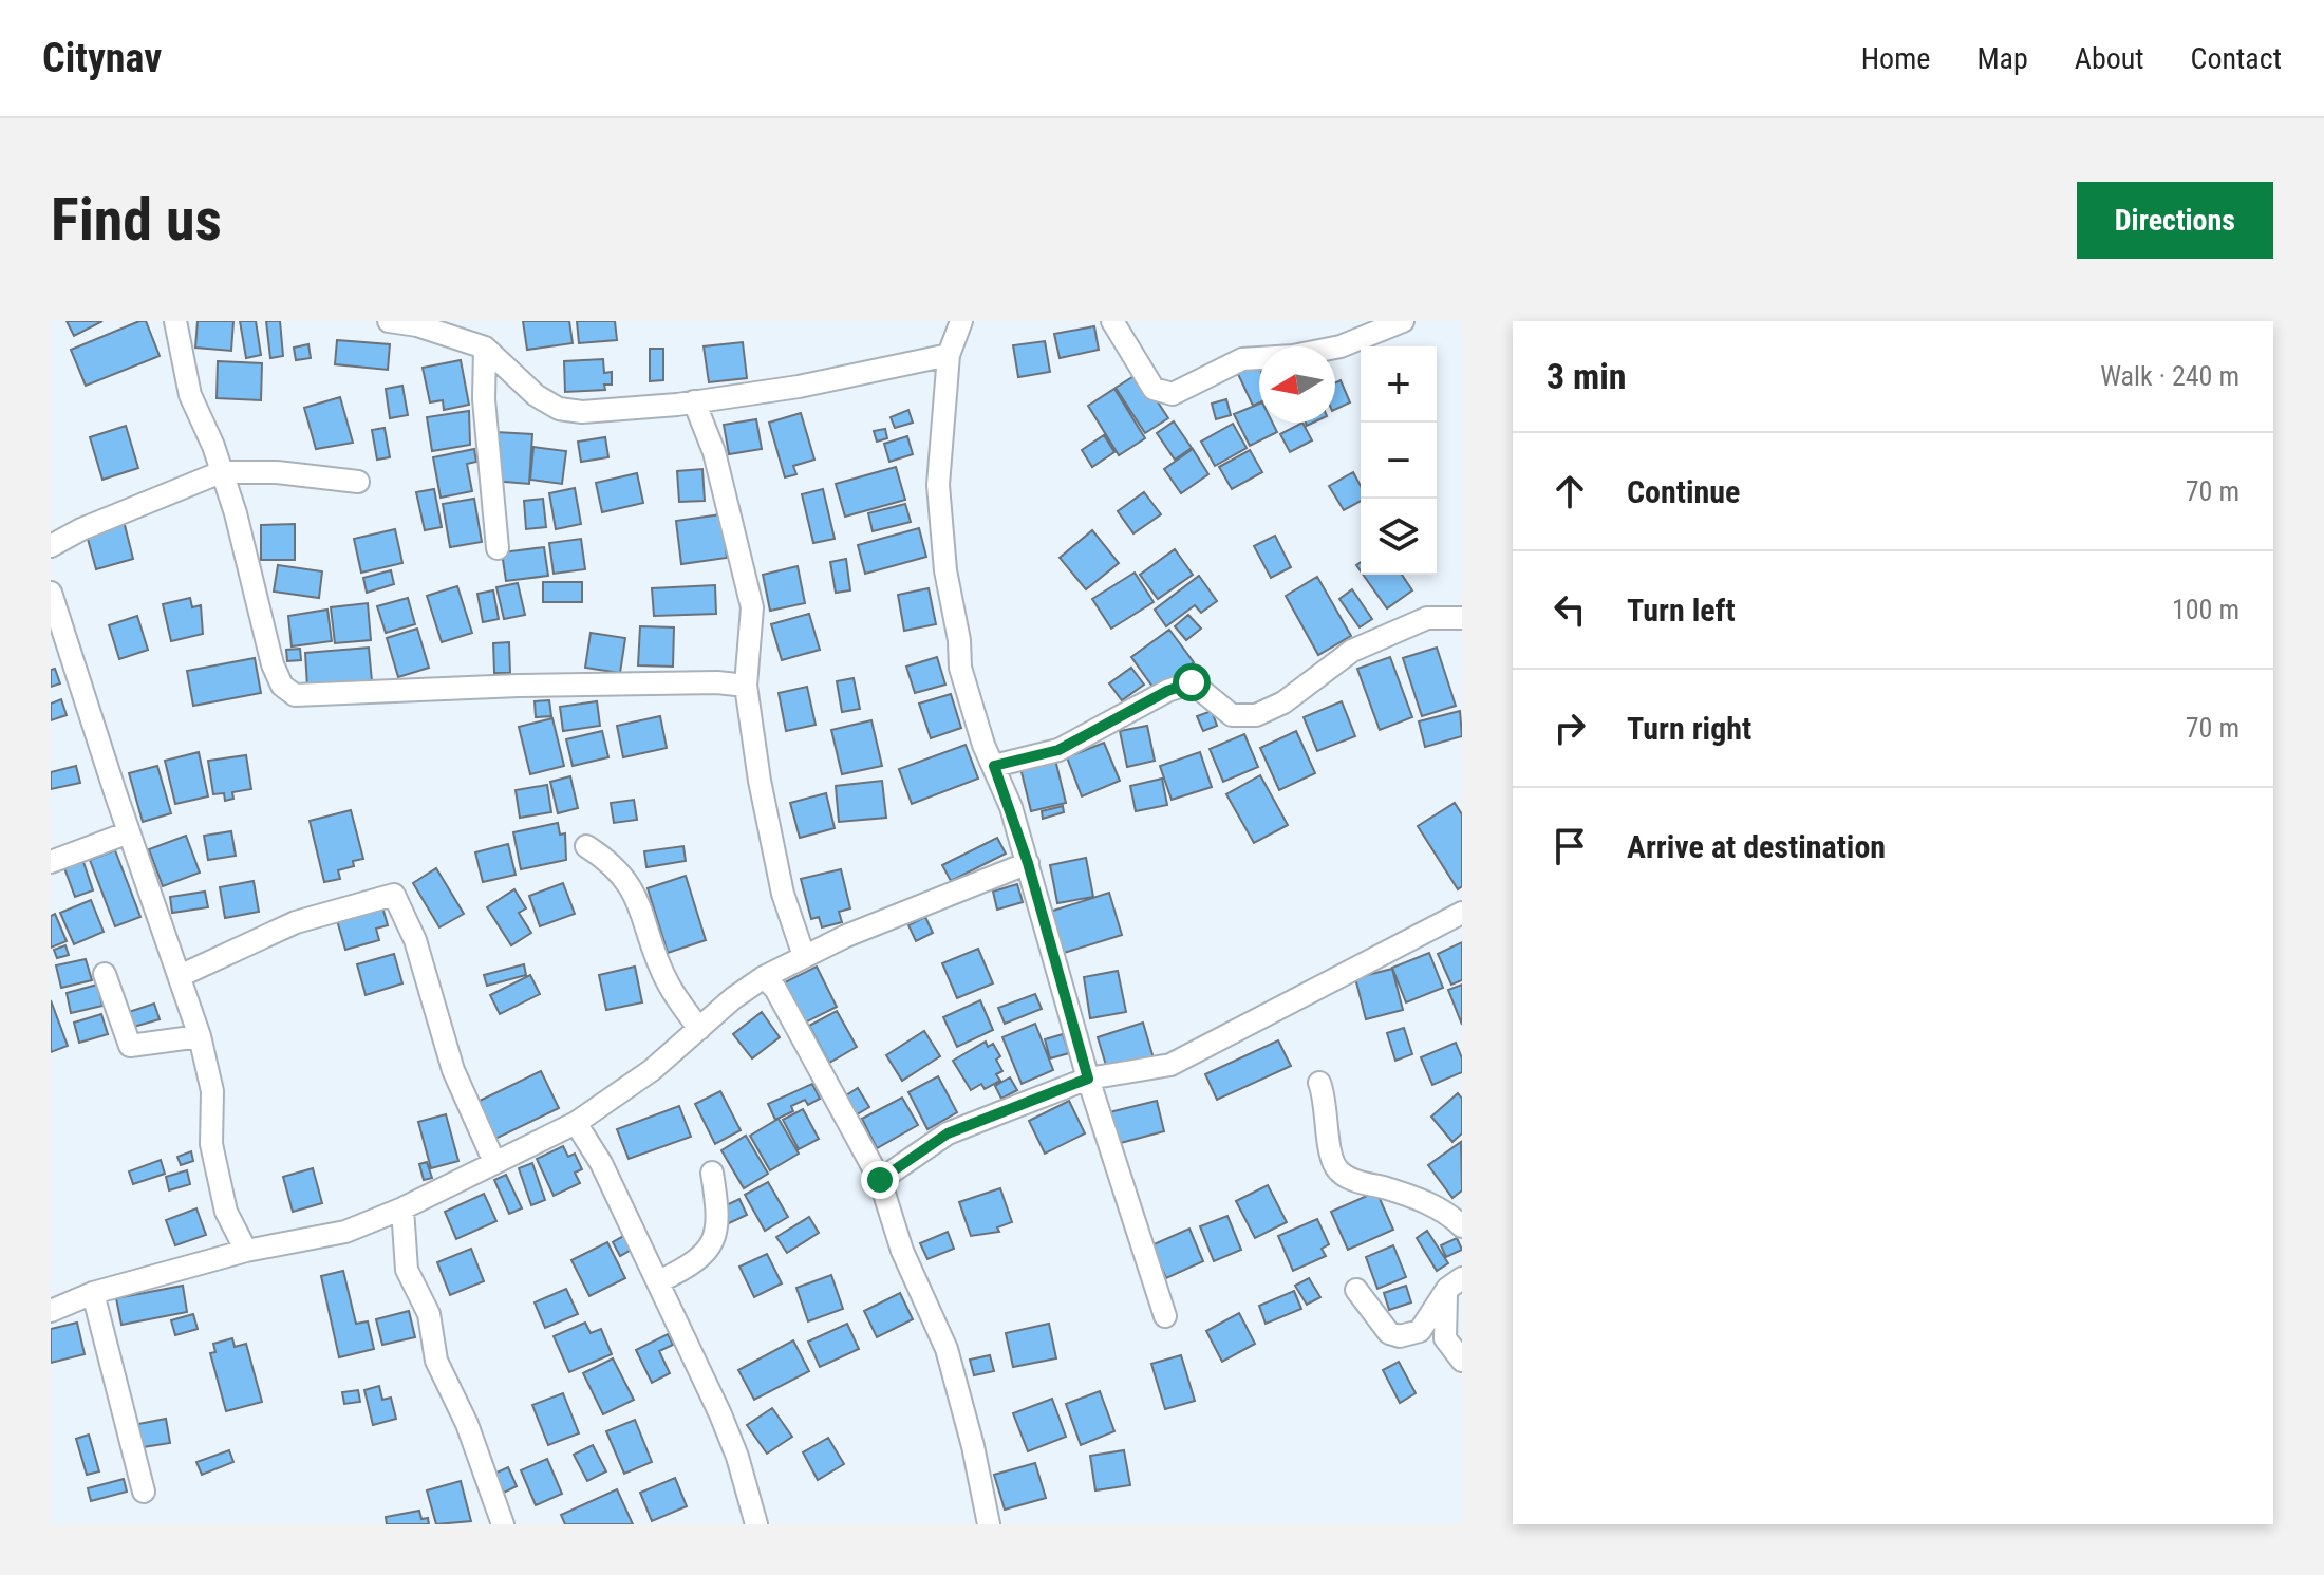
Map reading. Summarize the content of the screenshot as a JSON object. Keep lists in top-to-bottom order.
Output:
{
  "north": "left",
  "page": {
    "header": "Citynav",
    "nav": [
      "Home",
      "Map",
      "About",
      "Contact"
    ],
    "buttons": "Directions",
    "title": "Find us",
    "heading": ["3 min", "Walk · 240 m"],
    "map_buttons": ["+", "−"],
    "list": [
      ["Continue", "70 m"],
      ["Turn left", "100 m"],
      ["Turn right", "70 m"],
      "Arrive at destination"
    ]
  }
}
